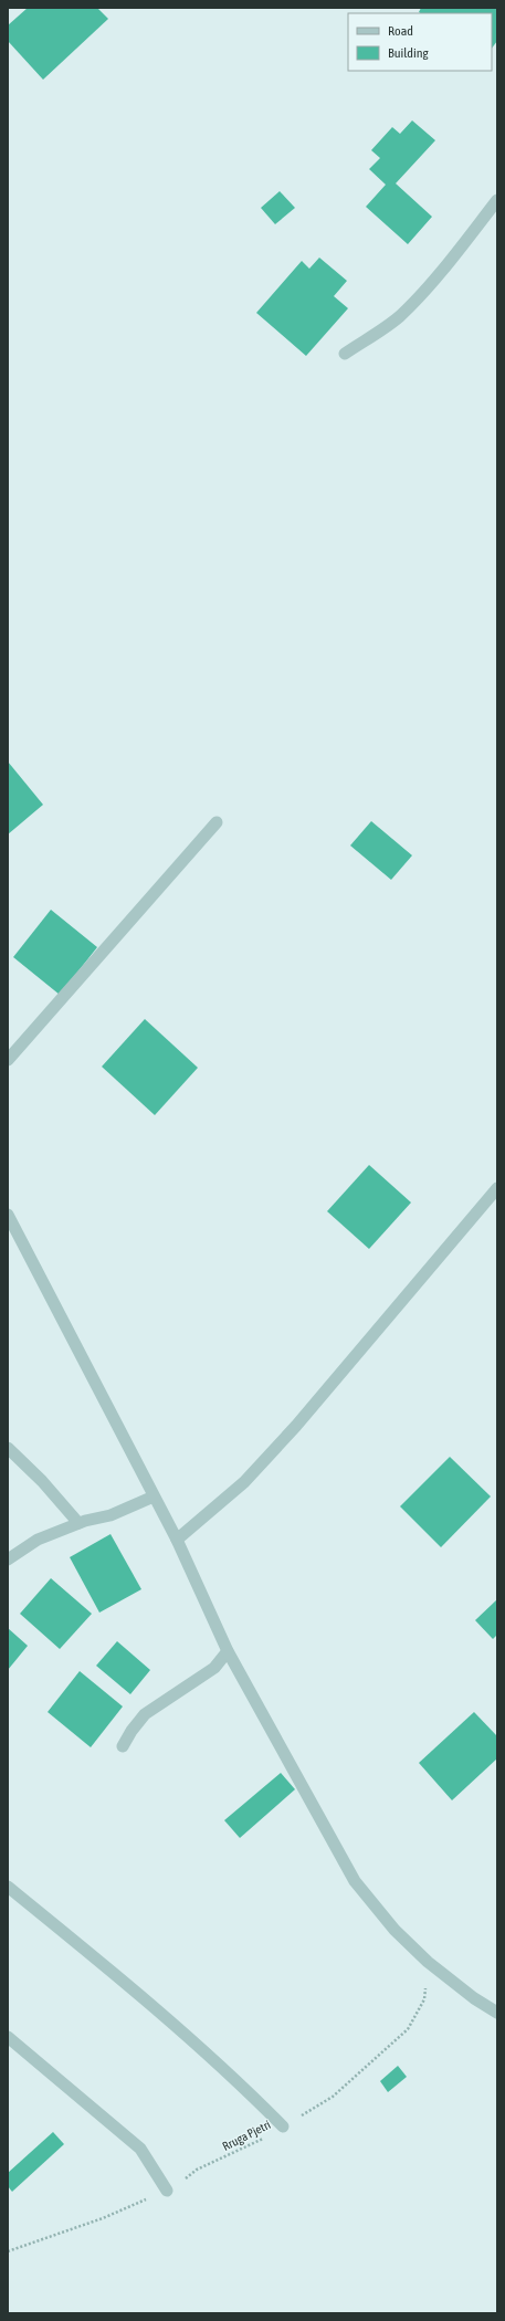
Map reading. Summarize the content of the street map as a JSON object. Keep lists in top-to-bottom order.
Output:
{
  "streets": {
    "path": ["Rruga Pjetri"]
  },
  "legend": ["Road", "Building"]
}
